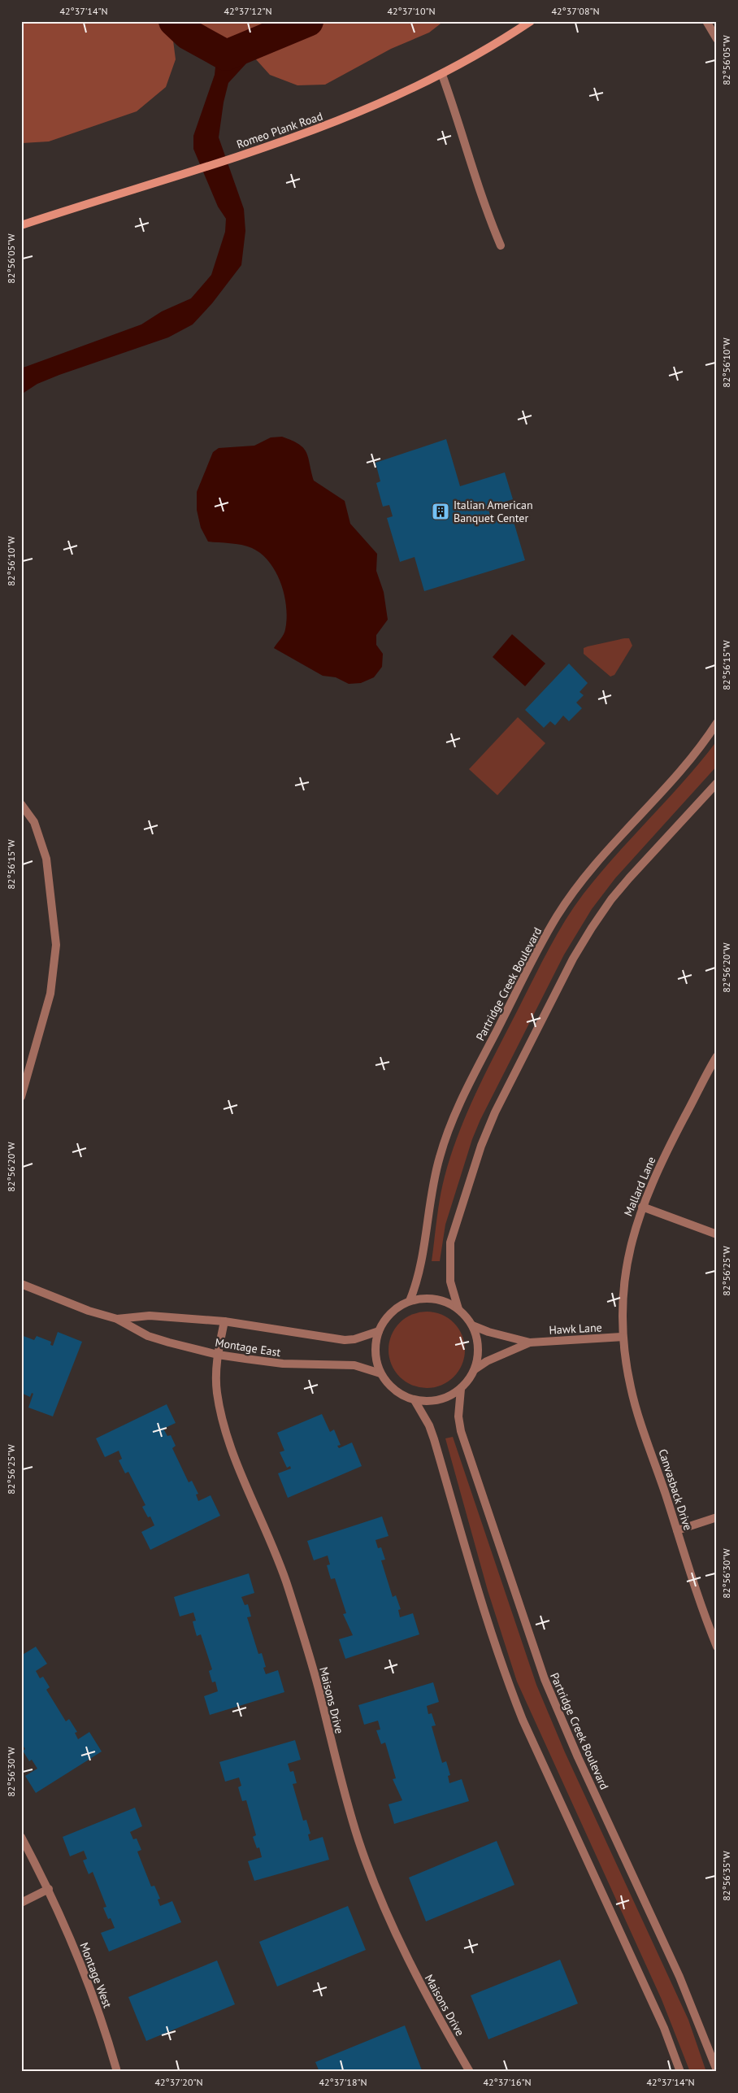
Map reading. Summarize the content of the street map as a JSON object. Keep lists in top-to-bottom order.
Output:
{
  "streets": {
    "main road": ["Romeo Plank Road"],
    "street": [
      "Partridge Creek Boulevard",
      "Mallard Lane",
      "Hawk Lane",
      "Montage East",
      "Canvasback Drive",
      "Maisons Drive",
      "Montage West"
    ]
  },
  "crossings": [
    ["Partridge Creek Boulevard", "Hawk Lane"],
    ["Partridge Creek Boulevard", "Montage East"],
    ["Mallard Lane", "Hawk Lane"],
    ["Mallard Lane", "Canvasback Drive"],
    ["Hawk Lane", "Montage East"],
    ["Hawk Lane", "Canvasback Drive"],
    ["Montage East", "Maisons Drive"]
  ],
  "places": {
    "building": ["Italian American Banquet Center"]
  },
  "coordinates": [
    "42°37'14\"N",
    "42°37'12\"N",
    "42°37'10\"N",
    "42°37'08\"N",
    "82°56'05\"W",
    "82°56'10\"W",
    "82°56'15\"W",
    "82°56'20\"W",
    "82°56'25\"W",
    "82°56'30\"W",
    "82°56'35\"W",
    "42°37'20\"N",
    "42°37'18\"N",
    "42°37'16\"N"
  ]
}
